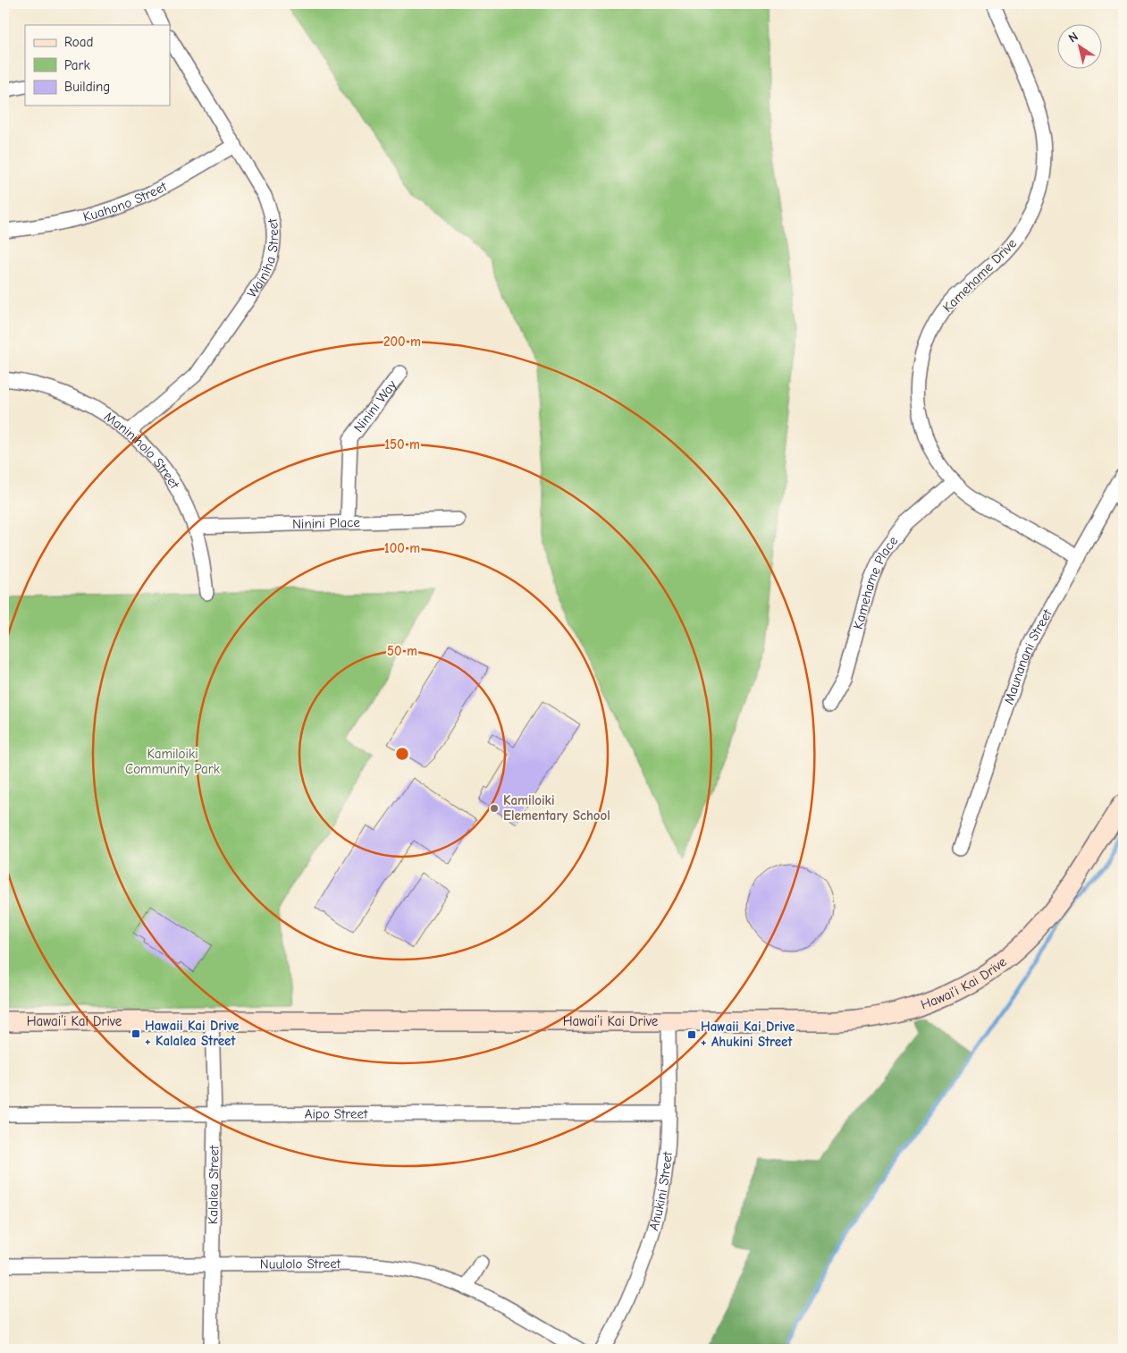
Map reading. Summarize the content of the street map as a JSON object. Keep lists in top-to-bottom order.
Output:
{
  "streets": {
    "main road": ["Hawai’i Kai Drive"],
    "street": [
      "Kuahono Street",
      "Wainiha Street",
      "Kamehame Drive",
      "Ninini Way",
      "Maniniholo Street",
      "Ninini Place",
      "Kamehame Place",
      "Maunanani Street",
      "Aipo Street",
      "Kalalea Street",
      "Ahukini Street",
      "Nuulolo Street"
    ]
  },
  "crossings": [
    ["Kuahono Street", "Wainiha Street"],
    ["Wainiha Street", "Maniniholo Street"],
    ["Kamehame Drive", "Kamehame Place"],
    ["Kamehame Drive", "Maunanani Street"],
    ["Ninini Way", "Ninini Place"],
    ["Maniniholo Street", "Ninini Place"],
    ["Hawai’i Kai Drive", "Kalalea Street"],
    ["Hawai’i Kai Drive", "Ahukini Street"],
    ["Aipo Street", "Kalalea Street"],
    ["Aipo Street", "Ahukini Street"],
    ["Kalalea Street", "Nuulolo Street"]
  ],
  "parks": ["Kamiloiki Community Park"],
  "places": {
    "other": ["Kamiloiki Elementary School"],
    "transit": ["Hawaii Kai Drive + Kalalea Street", "Hawaii Kai Drive + Ahukini Street"]
  },
  "legend": ["Road", "Park", "Building"],
  "north": "top left",
  "rings": [
    "200 m",
    "150 m",
    "100 m",
    "50 m"
  ]
}
